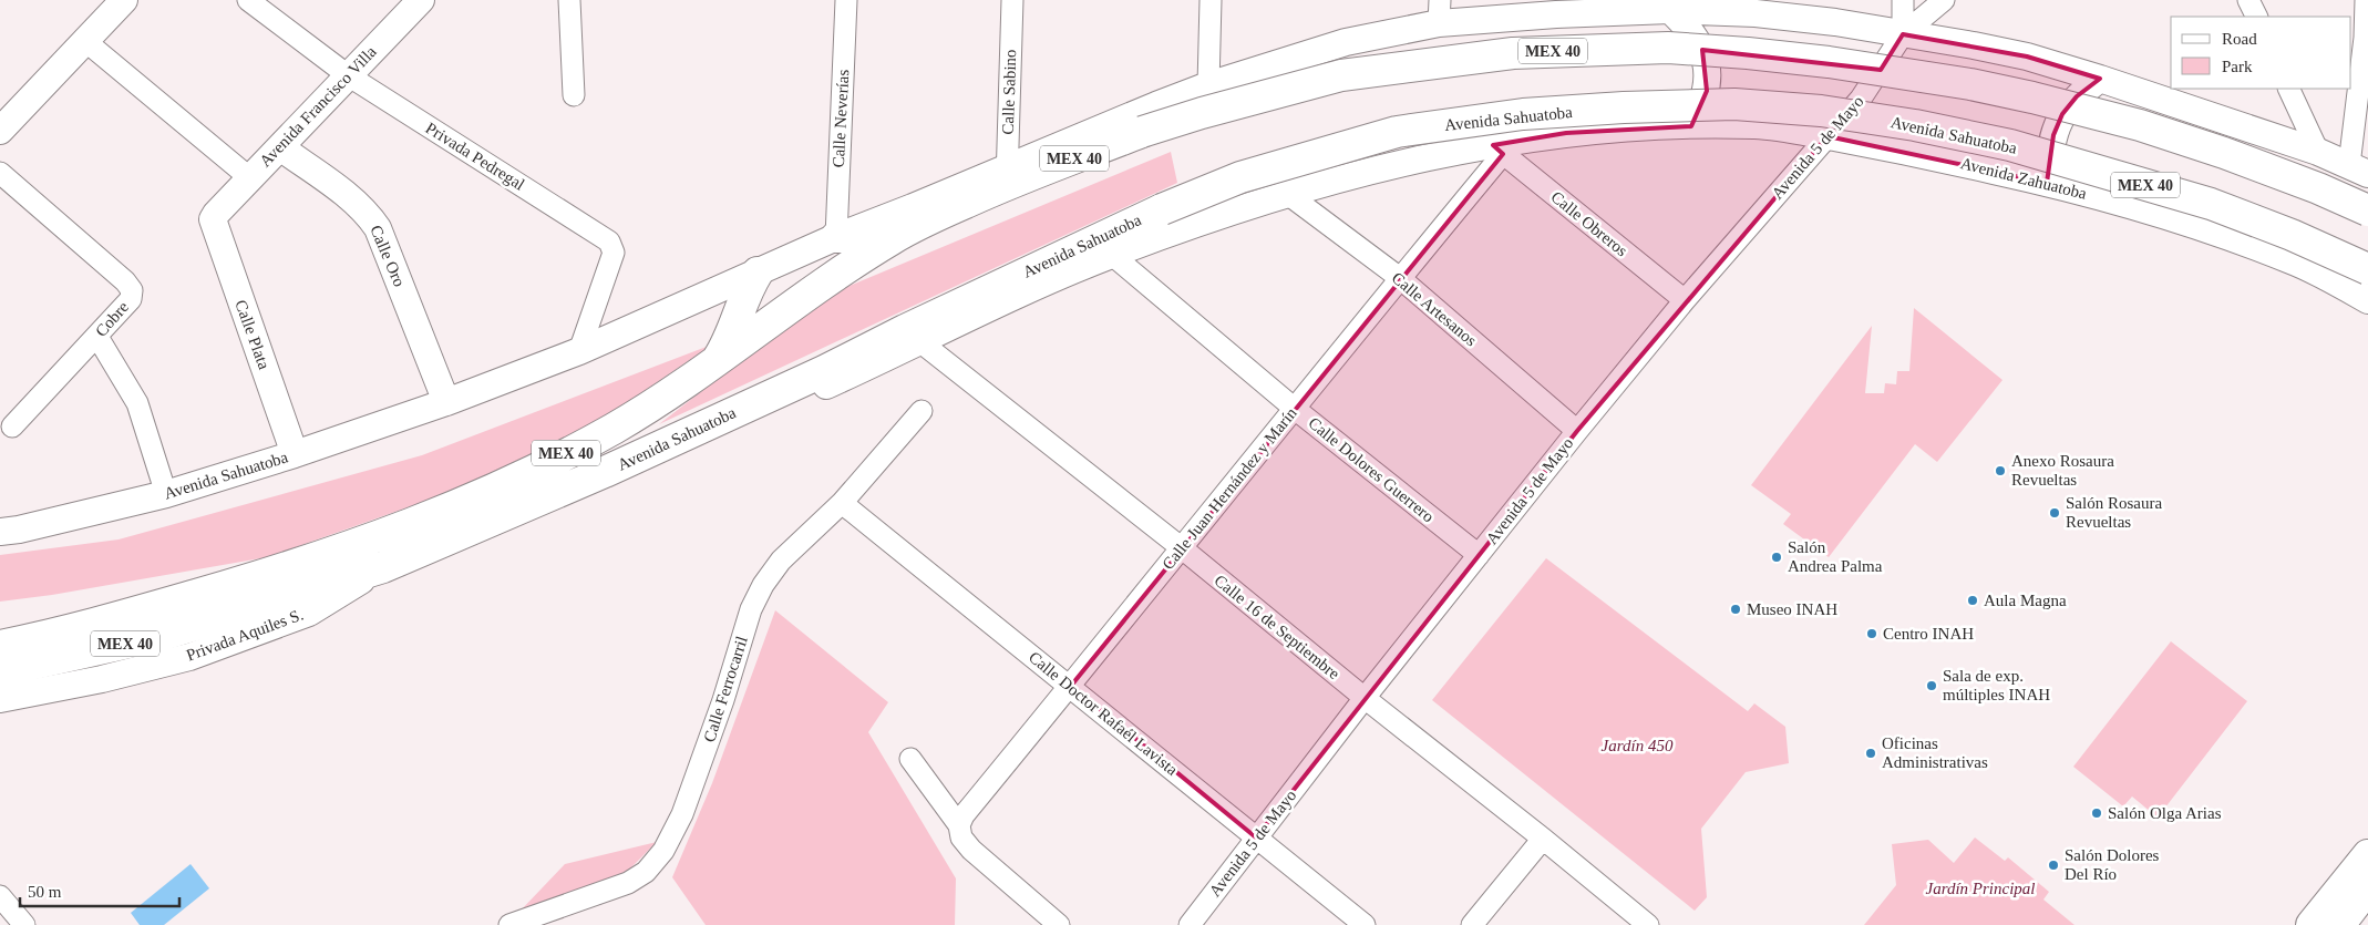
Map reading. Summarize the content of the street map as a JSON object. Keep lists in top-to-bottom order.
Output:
{
  "streets": {
    "main road": ["MEX 40", "Avenida Sahuatoba"],
    "street": [
      "Calle Sabino",
      "Avenida Francisco Villa",
      "Calle Neverías",
      "Avenida 5 de Mayo",
      "Privada Pedregal",
      "Avenida Zahuatoba",
      "Calle Obreros",
      "Calle Oro",
      "Calle Artesanos",
      "Cobre",
      "Calle Plata",
      "Calle Dolores Guerrero",
      "Calle Juan Hernández y Marín",
      "Calle 16 de Septiembre",
      "Privada Aquiles S.",
      "Calle Ferrocarril",
      "Calle Doctor Rafaél Lavista"
    ]
  },
  "crossings": [
    ["MEX 40", "Calle Sabino"],
    ["MEX 40", "Avenida Sahuatoba"],
    ["MEX 40", "Privada Aquiles S."],
    ["Calle Sabino", "Avenida Sahuatoba"],
    ["Avenida Francisco Villa", "Privada Pedregal"],
    ["Avenida Francisco Villa", "Calle Oro"],
    ["Avenida Francisco Villa", "Calle Plata"],
    ["Calle Neverías", "Avenida Sahuatoba"],
    ["Avenida Sahuatoba", "Avenida 5 de Mayo"],
    ["Avenida Sahuatoba", "Privada Pedregal"],
    ["Avenida Sahuatoba", "Avenida Zahuatoba"],
    ["Avenida Sahuatoba", "Calle Obreros"],
    ["Avenida Sahuatoba", "Calle Oro"],
    ["Avenida Sahuatoba", "Calle Artesanos"],
    ["Avenida Sahuatoba", "Calle Plata"],
    ["Avenida Sahuatoba", "Calle Dolores Guerrero"],
    ["Avenida Sahuatoba", "Calle Juan Hernández y Marín"],
    ["Avenida Sahuatoba", "Calle 16 de Septiembre"],
    ["Avenida Sahuatoba", "Privada Aquiles S."],
    ["Avenida 5 de Mayo", "Avenida Zahuatoba"],
    ["Avenida 5 de Mayo", "Calle Obreros"],
    ["Avenida 5 de Mayo", "Calle Artesanos"],
    ["Avenida 5 de Mayo", "Calle Dolores Guerrero"],
    ["Avenida 5 de Mayo", "Calle 16 de Septiembre"],
    ["Avenida 5 de Mayo", "Calle Doctor Rafaél Lavista"],
    ["Calle Obreros", "Calle Juan Hernández y Marín"],
    ["Calle Artesanos", "Calle Juan Hernández y Marín"],
    ["Calle Dolores Guerrero", "Calle Juan Hernández y Marín"],
    ["Calle Juan Hernández y Marín", "Calle 16 de Septiembre"],
    ["Calle Juan Hernández y Marín", "Calle Doctor Rafaél Lavista"],
    ["Calle Ferrocarril", "Calle Doctor Rafaél Lavista"]
  ],
  "parks": ["Jardín 450", "Jardín Principal"],
  "places": [
    "Anexo Rosaura Revueltas",
    "Salón Rosaura Revueltas",
    "Salón Andrea Palma",
    "Aula Magna",
    "Museo INAH",
    "Centro INAH",
    "Sala de exp. múltiples INAH",
    "Oficinas Administrativas",
    "Salón Olga Arias",
    "Salón Dolores Del Río"
  ],
  "legend": ["Road", "Park"],
  "scale_bar": "50 m"
}
